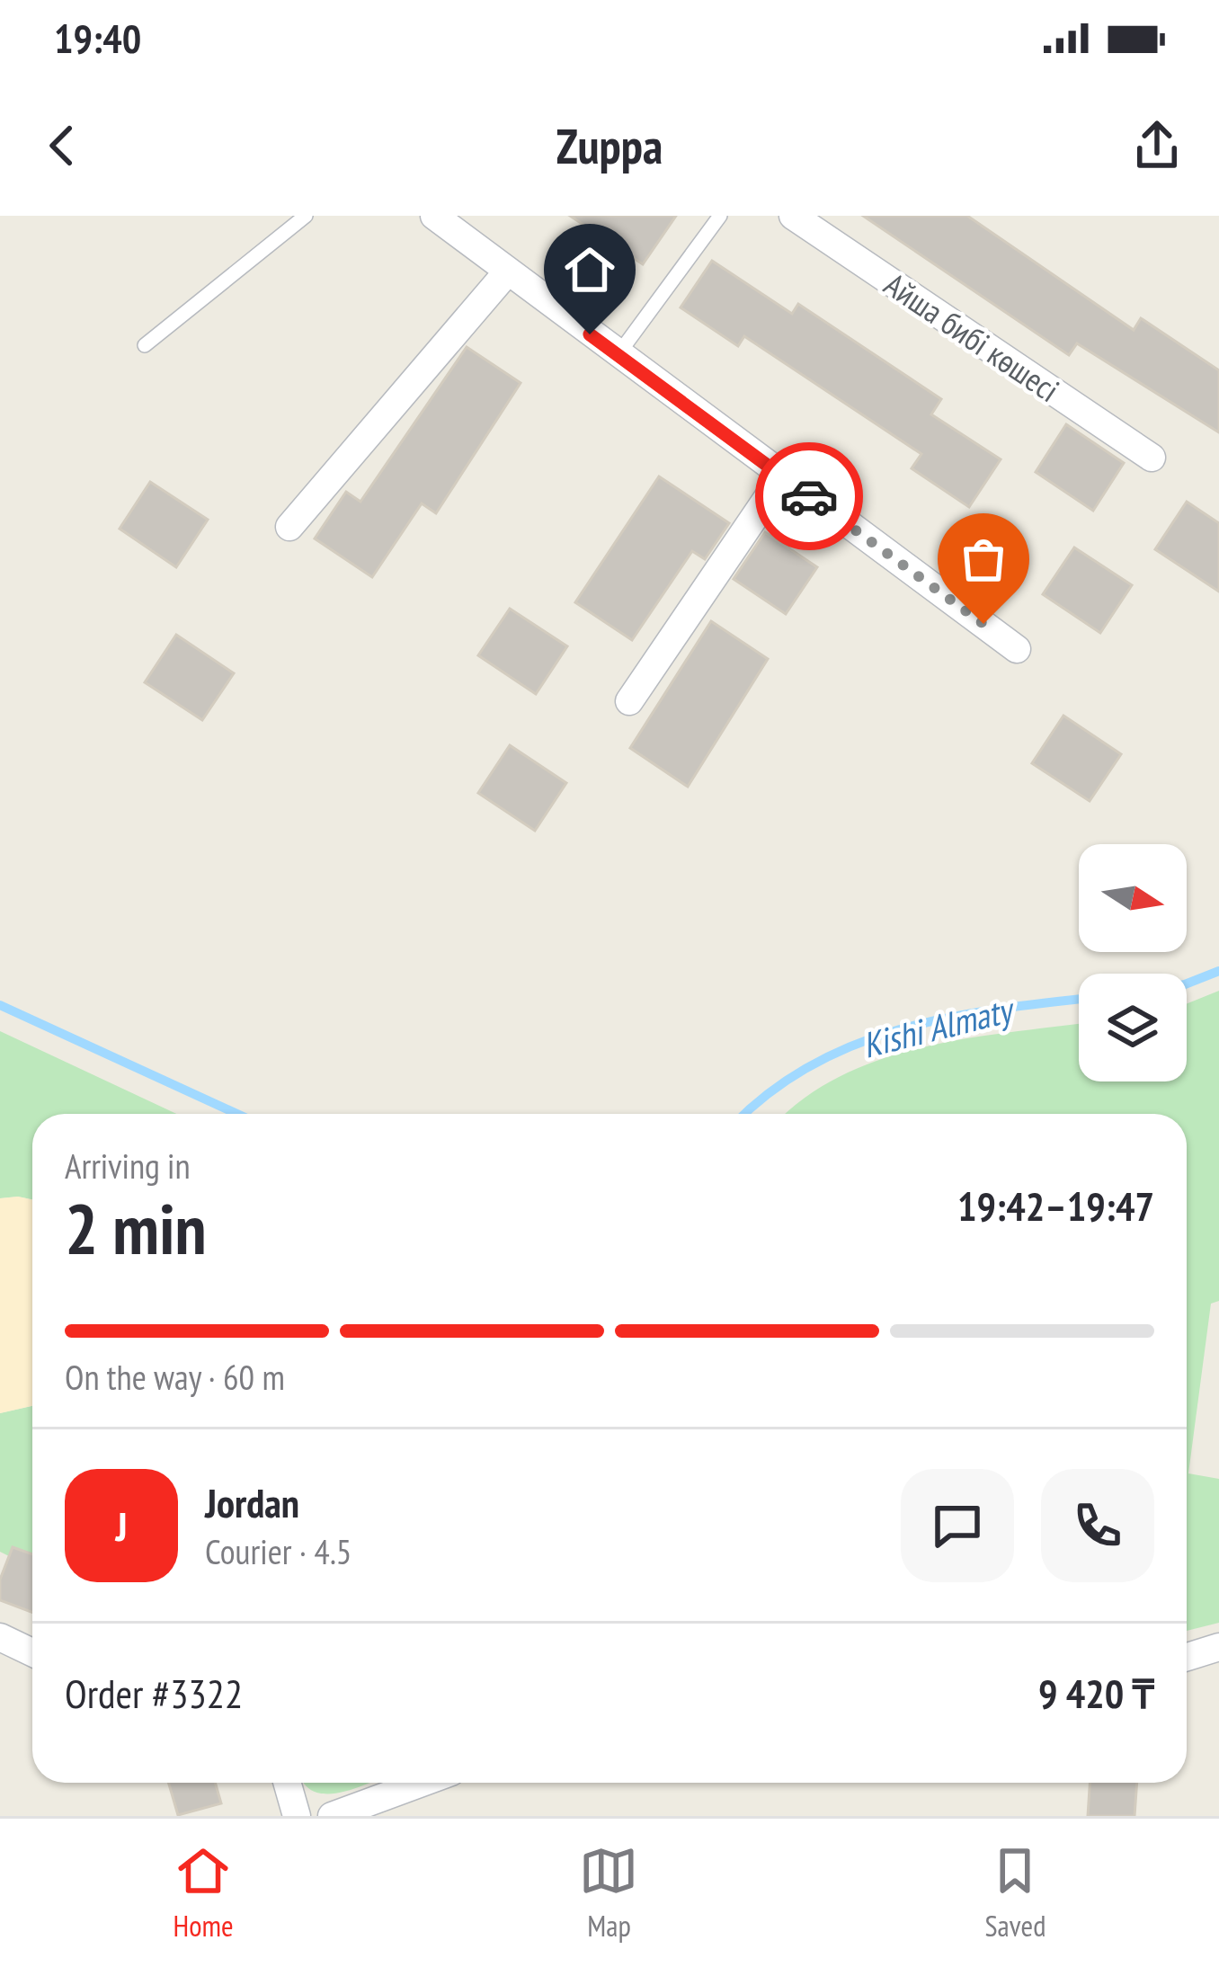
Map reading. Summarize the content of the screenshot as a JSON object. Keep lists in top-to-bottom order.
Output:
{
  "streets": {
    "street": ["Айша бибі көшесі"]
  },
  "water": ["Kіshі Almaty"],
  "north": "right",
  "page": {
    "status": "19:40",
    "header": "Zuppa",
    "heading": ["2 min", "Arriving in", "19:42–19:47"],
    "panel": [
      "Jordan",
      "Courier · 4.5",
      "Order #3322",
      "9 420 ₸"
    ],
    "bar": "On the way · 60 m",
    "round": "J",
    "tabs": ["Home", "Map", "Saved"]
  }
}
